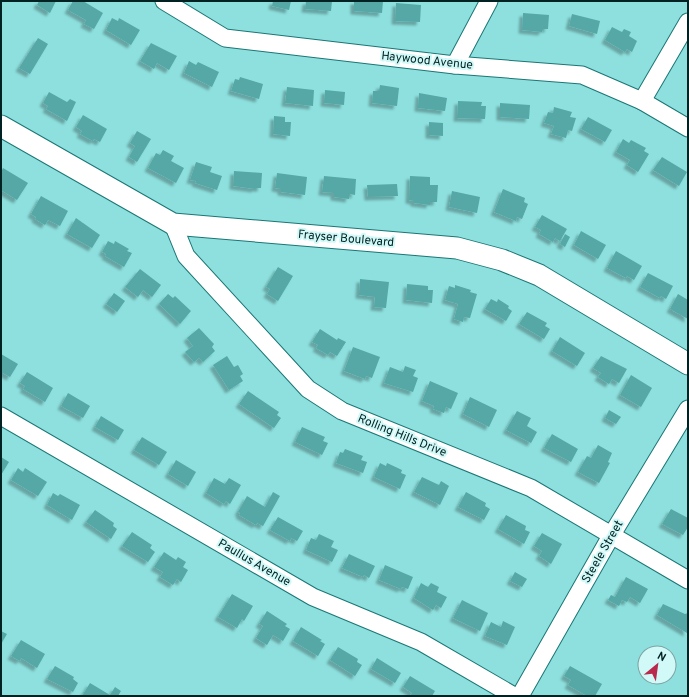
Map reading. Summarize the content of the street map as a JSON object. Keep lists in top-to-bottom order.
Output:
{
  "streets": {
    "main road": ["Frayser Boulevard"],
    "street": [
      "Haywood Avenue",
      "Rolling Hills Drive",
      "Steele Street",
      "Paullus Avenue"
    ]
  },
  "crossings": [
    ["Frayser Boulevard", "Rolling Hills Drive"],
    ["Rolling Hills Drive", "Steele Street"]
  ],
  "north": "top right"
}
